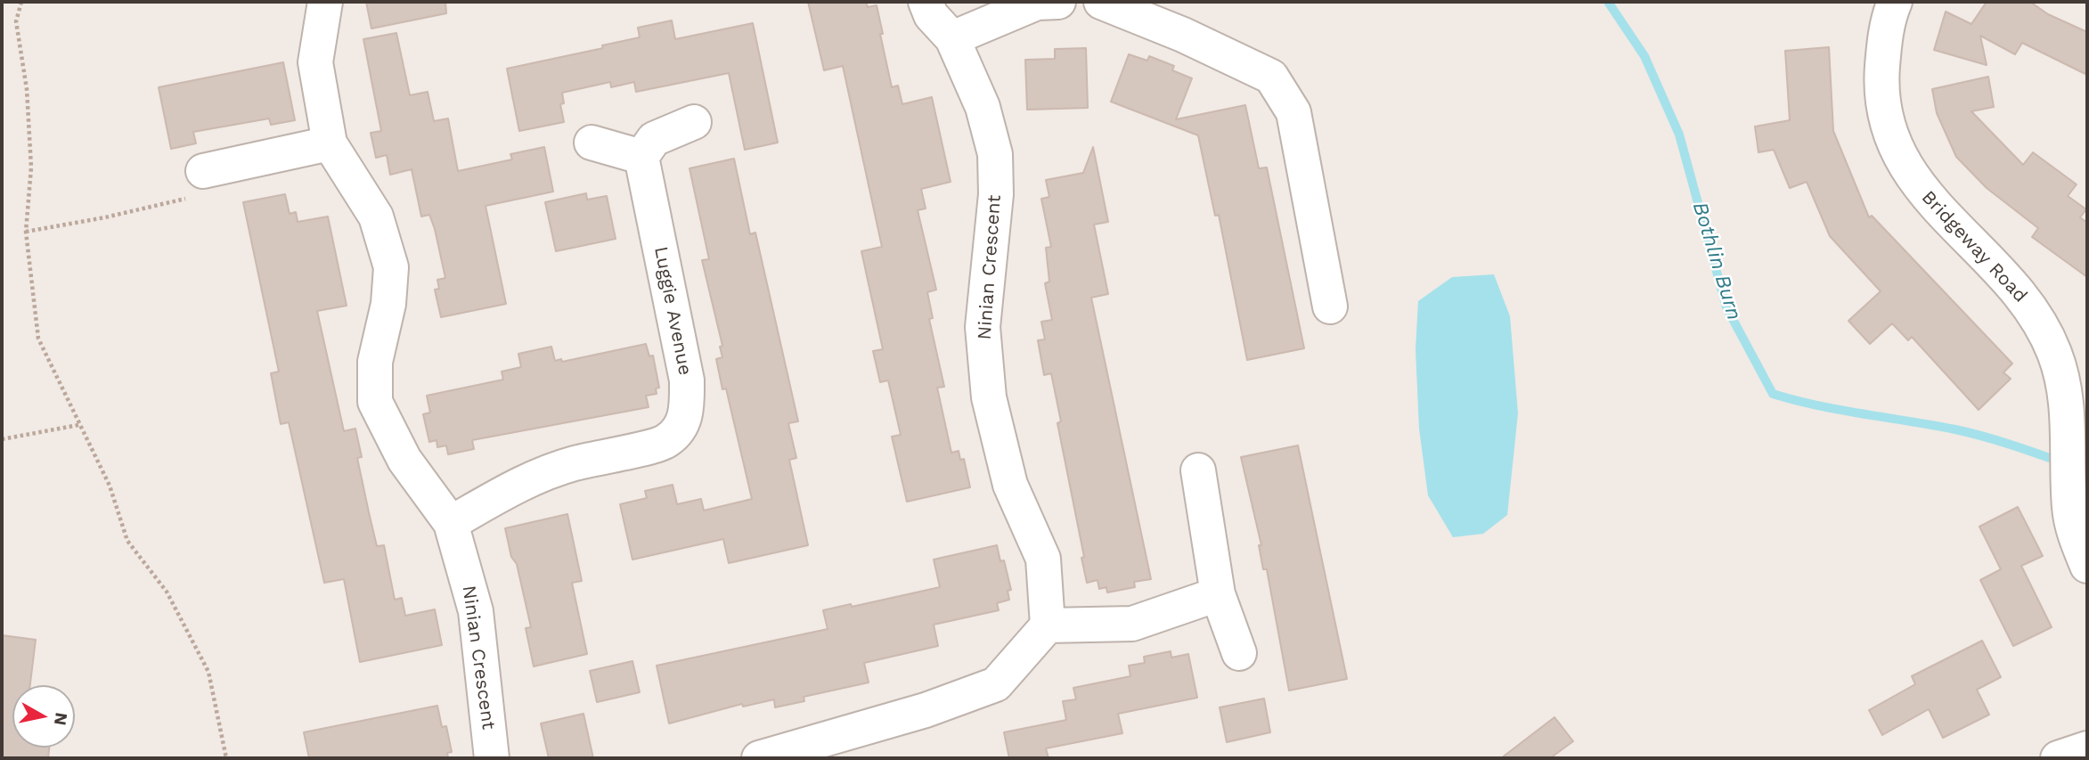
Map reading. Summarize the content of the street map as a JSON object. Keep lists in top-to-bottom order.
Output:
{
  "streets": {
    "street": ["Bridgeway Road", "Ninian Crescent", "Luggie Avenue"]
  },
  "crossings": [
    ["Ninian Crescent", "Luggie Avenue"]
  ],
  "water": ["Bothlin Burn"],
  "north": "right"
}
